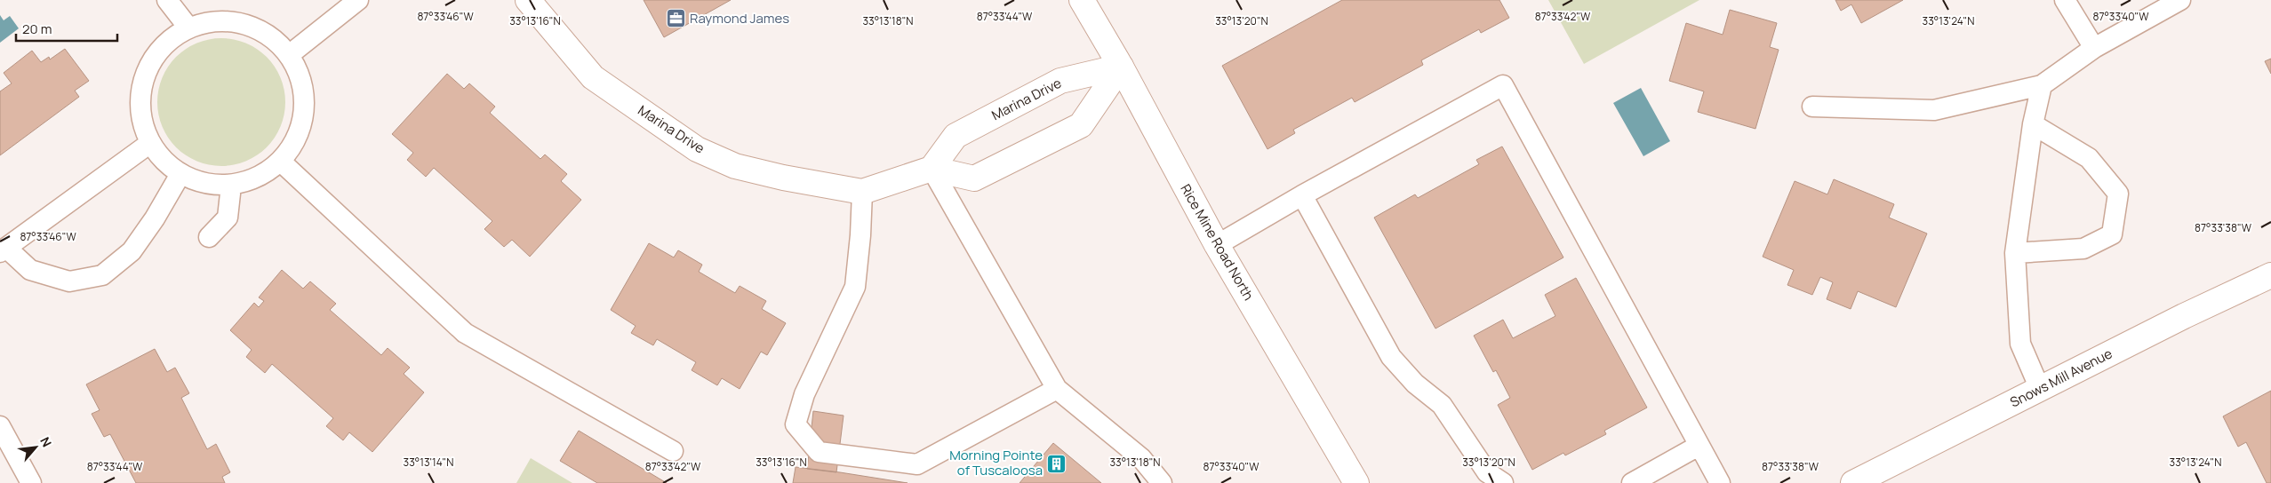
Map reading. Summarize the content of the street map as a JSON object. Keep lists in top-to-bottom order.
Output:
{
  "streets": {
    "main road": ["Marina Drive", "Rice Mine Road North", "Snows Mill Avenue"]
  },
  "crossings": [
    ["Marina Drive", "Rice Mine Road North"]
  ],
  "places": {
    "office": ["Raymond James"],
    "building": ["Morning Pointe of Tuscaloosa"]
  },
  "scale_bar": "20 m",
  "north": "top right",
  "coordinates": [
    "87°33'46\"W",
    "87°33'44\"W",
    "87°33'42\"W",
    "87°33'40\"W",
    "33°13'16\"N",
    "33°13'18\"N",
    "33°13'20\"N",
    "33°13'24\"N",
    "87°33'38\"W",
    "33°13'14\"N"
  ]
}
